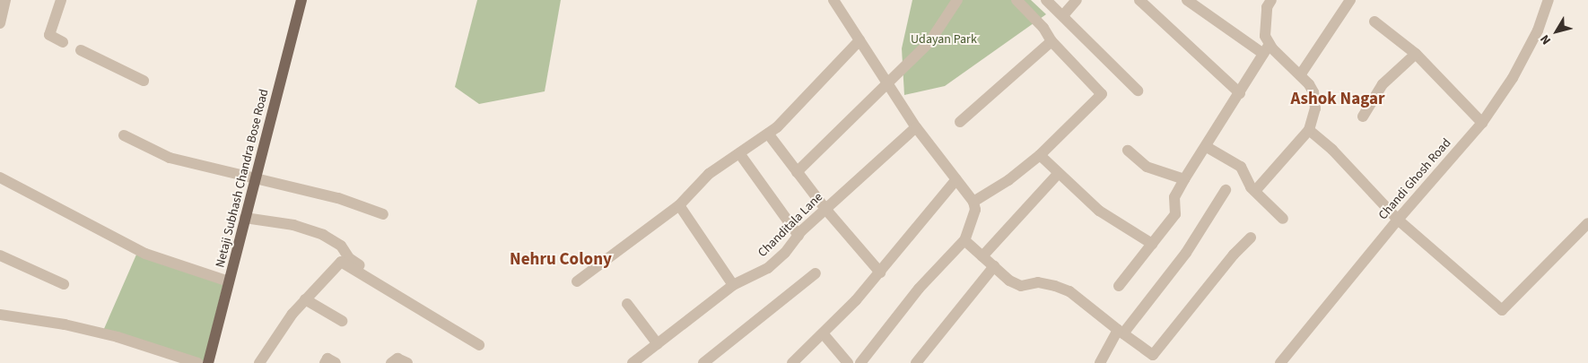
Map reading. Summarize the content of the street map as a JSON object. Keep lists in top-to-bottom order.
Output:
{
  "streets": {
    "main road": ["Netaji Subhash Chandra Bose Road"],
    "street": ["Chandi Ghosh Road", "Chanditala Lane"]
  },
  "districts": ["Ashok Nagar", "Nehru Colony"],
  "parks": ["Udayan Park"],
  "north": "bottom left"
}
